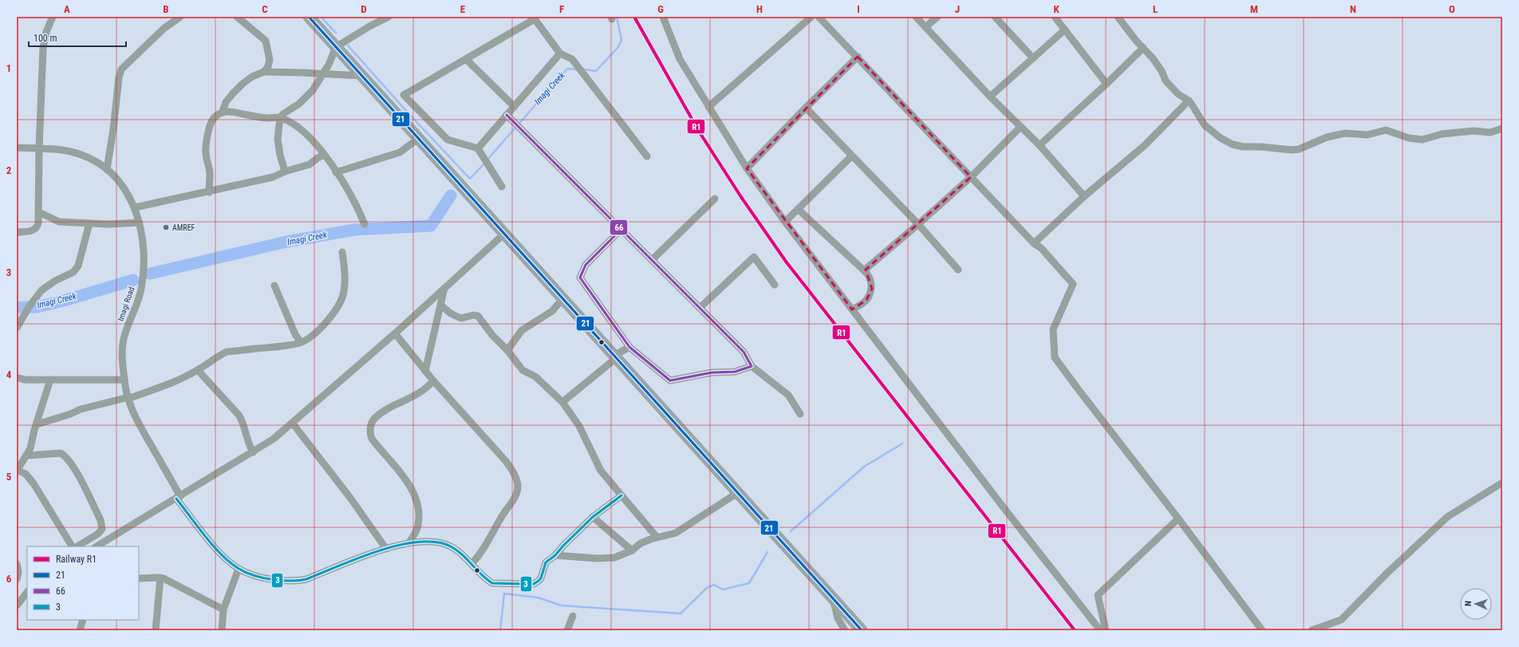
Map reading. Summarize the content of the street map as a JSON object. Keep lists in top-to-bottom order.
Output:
{
  "streets": {
    "street": ["Imagi Road"]
  },
  "water": ["Imagi Creek"],
  "places": ["AMREF"],
  "lines": [
    "rail line R1",
    "transit line 21",
    "transit line 66",
    "transit line 3"
  ],
  "legend": [
    "Railway R1",
    "21",
    "66",
    "3"
  ],
  "scale_bar": "100 m",
  "north": "left",
  "grid": {
    "columns": [
      "A",
      "B",
      "C",
      "D",
      "E",
      "F",
      "G",
      "H",
      "I",
      "J",
      "K",
      "L",
      "M",
      "N",
      "O"
    ],
    "rows": [
      "1",
      "2",
      "3",
      "4",
      "5",
      "6"
    ]
  }
}
